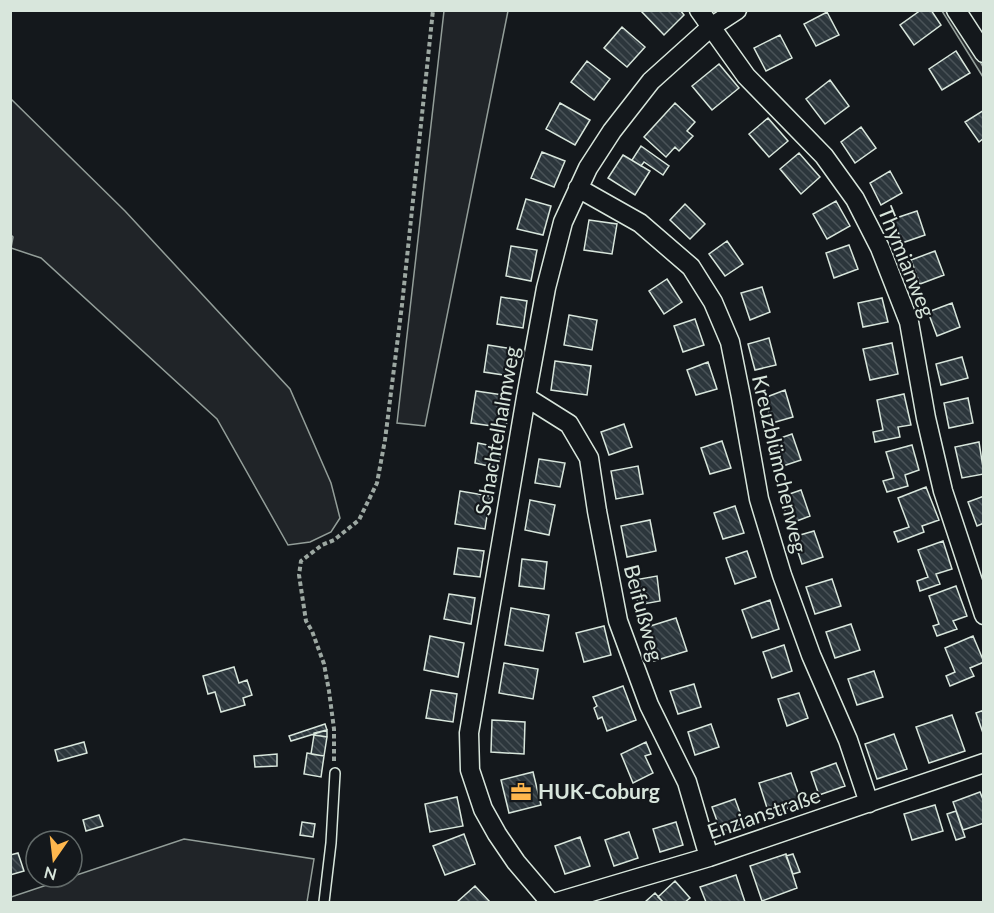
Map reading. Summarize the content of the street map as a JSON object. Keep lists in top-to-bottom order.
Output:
{
  "streets": {
    "street": [
      "Thymianweg",
      "Schachtelhalmweg",
      "Kreuzblümchenweg",
      "Beifußweg",
      "Enzianstraße"
    ]
  },
  "crossings": [
    ["Thymianweg", "Schachtelhalmweg"],
    ["Schachtelhalmweg", "Kreuzblümchenweg"],
    ["Schachtelhalmweg", "Beifußweg"],
    ["Kreuzblümchenweg", "Enzianstraße"],
    ["Beifußweg", "Enzianstraße"]
  ],
  "places": {
    "office": ["HUK-Coburg"]
  },
  "north": "bottom"
}
